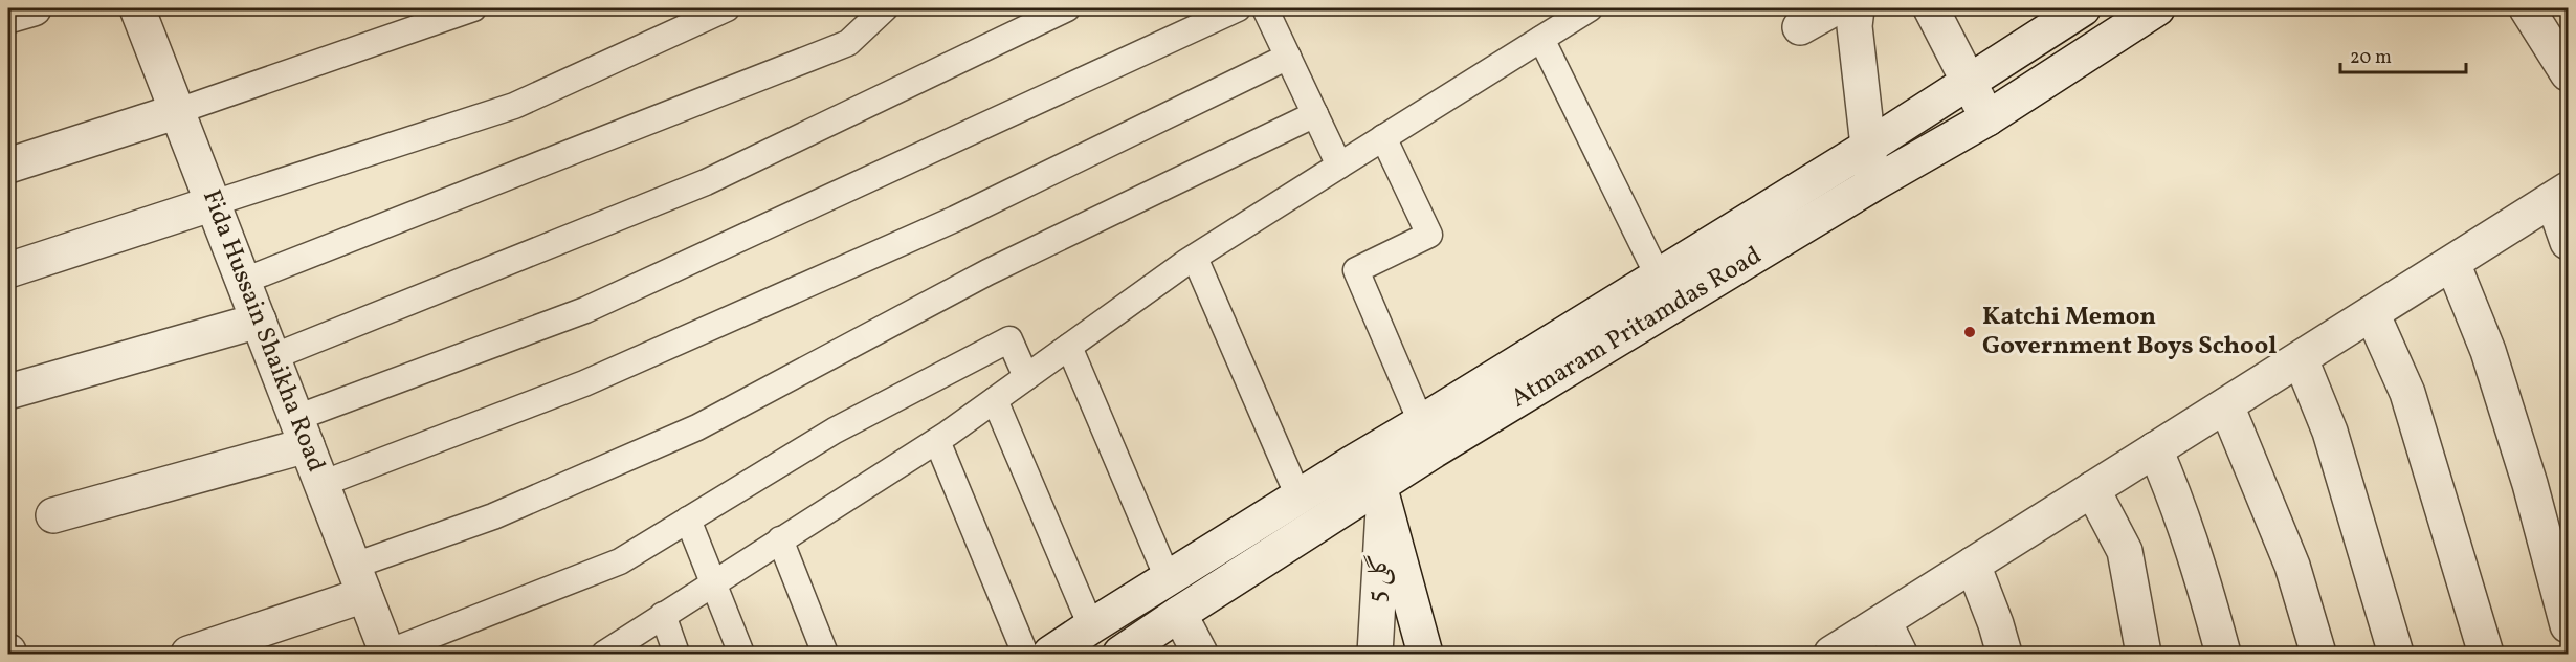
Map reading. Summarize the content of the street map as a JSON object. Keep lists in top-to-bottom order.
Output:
{
  "streets": {
    "street": ["Atmaram Pritamdas Road", "Fida Hussain Shaikha Road", "گلی 5"]
  },
  "crossings": [
    ["Atmaram Pritamdas Road", "گلی 5"]
  ],
  "places": ["Katchi Memon Government Boys School"],
  "scale_bar": "20 m"
}
